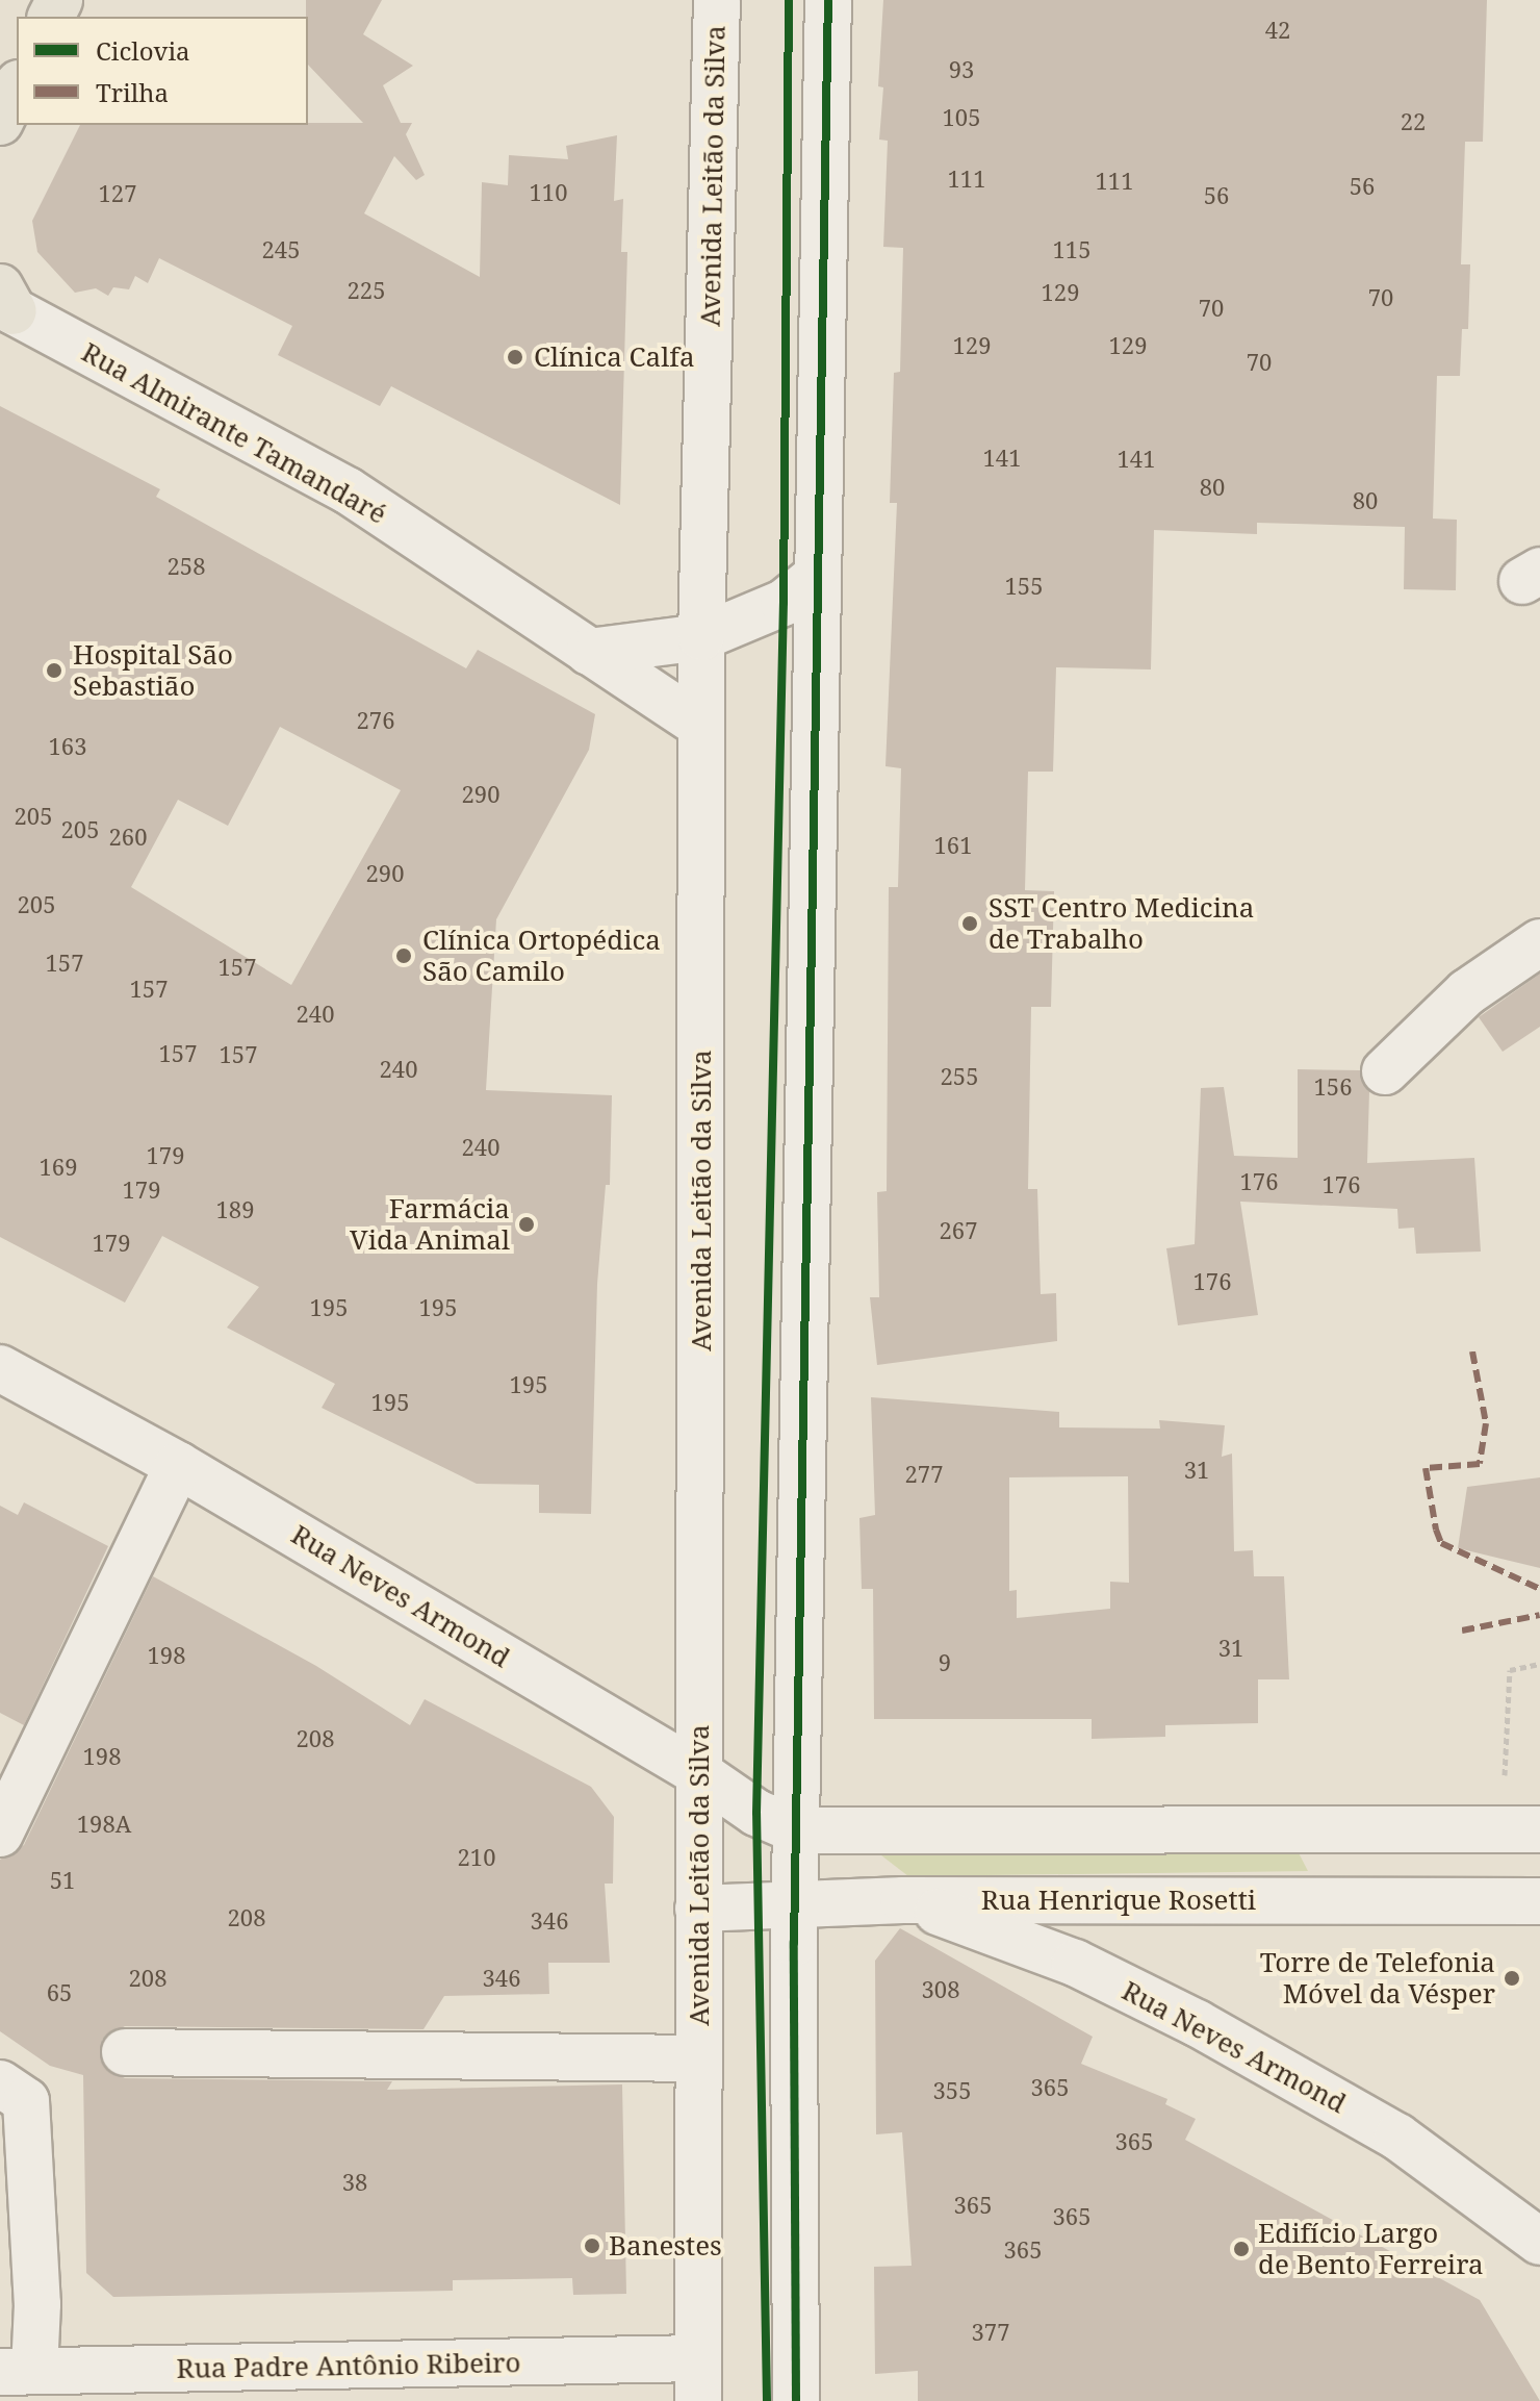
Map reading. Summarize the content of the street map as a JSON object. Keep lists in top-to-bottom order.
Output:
{
  "streets": {
    "street": [
      "Avenida Leitão da Silva",
      "Rua Almirante Tamandaré",
      "Rua Neves Armond",
      "Rua Henrique Rosetti",
      "Rua Padre Antônio Ribeiro"
    ]
  },
  "crossings": [
    ["Avenida Leitão da Silva", "Rua Almirante Tamandaré"],
    ["Avenida Leitão da Silva", "Rua Neves Armond"],
    ["Avenida Leitão da Silva", "Rua Henrique Rosetti"],
    ["Avenida Leitão da Silva", "Rua Padre Antônio Ribeiro"],
    ["Rua Neves Armond", "Rua Henrique Rosetti"]
  ],
  "places": [
    "Clínica Calfa",
    "Hospital São Sebastião",
    "SST Centro Medicina de Trabalho",
    "Clínica Ortopédica São Camilo",
    "Farmácia Vida Animal",
    "Torre de Telefonia Móvel da Vésper",
    "Banestes",
    "Edifício Largo de Bento Ferreira"
  ],
  "house_numbers": [
    "42",
    "93",
    "105",
    "22",
    "111",
    "111",
    "56",
    "110",
    "127",
    "56",
    "245",
    "115",
    "225",
    "129",
    "70",
    "70",
    "129",
    "129",
    "70",
    "141",
    "141",
    "80",
    "80",
    "258",
    "155",
    "276",
    "163",
    "290",
    "205",
    "205",
    "260",
    "161",
    "290",
    "205",
    "157",
    "157",
    "157",
    "240",
    "157",
    "157",
    "240",
    "255",
    "156",
    "240",
    "179",
    "169",
    "176",
    "176",
    "179",
    "189",
    "267",
    "179",
    "176",
    "195",
    "195",
    "195",
    "195",
    "31",
    "277",
    "31",
    "198",
    "9",
    "208",
    "198",
    "198A",
    "210",
    "51",
    "208",
    "346",
    "208",
    "346",
    "308",
    "65",
    "365",
    "355",
    "365",
    "38",
    "365",
    "365",
    "365",
    "377"
  ],
  "legend": ["Ciclovia", "Trilha"]
}
